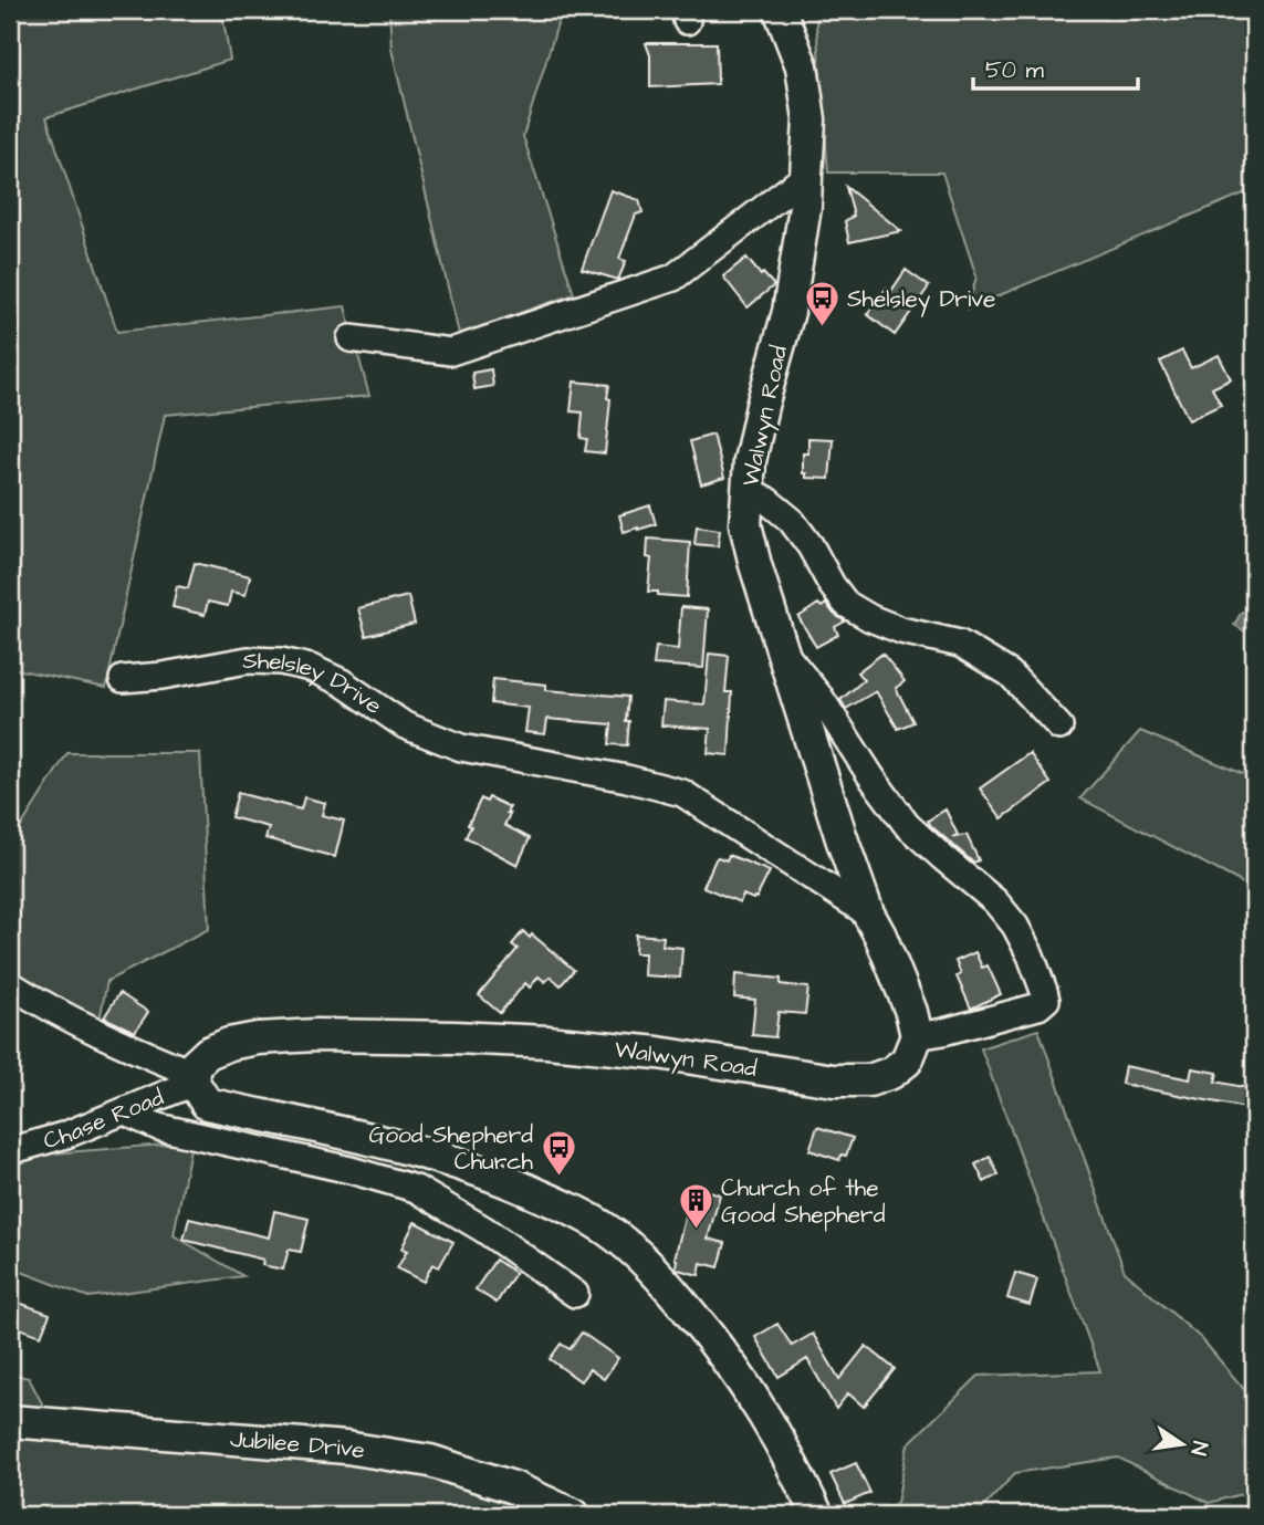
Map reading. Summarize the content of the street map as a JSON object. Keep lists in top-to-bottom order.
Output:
{
  "streets": {
    "main road": ["Walwyn Road", "Jubilee Drive"],
    "street": ["Shelsley Drive", "Chase Road"]
  },
  "crossings": [
    ["Walwyn Road", "Shelsley Drive"],
    ["Walwyn Road", "Chase Road"]
  ],
  "places": {
    "bus stop": ["Shelsley Drive", "Good Shepherd Church"],
    "building": ["Church of the Good Shepherd"]
  },
  "scale_bar": "50 m",
  "north": "right"
}
